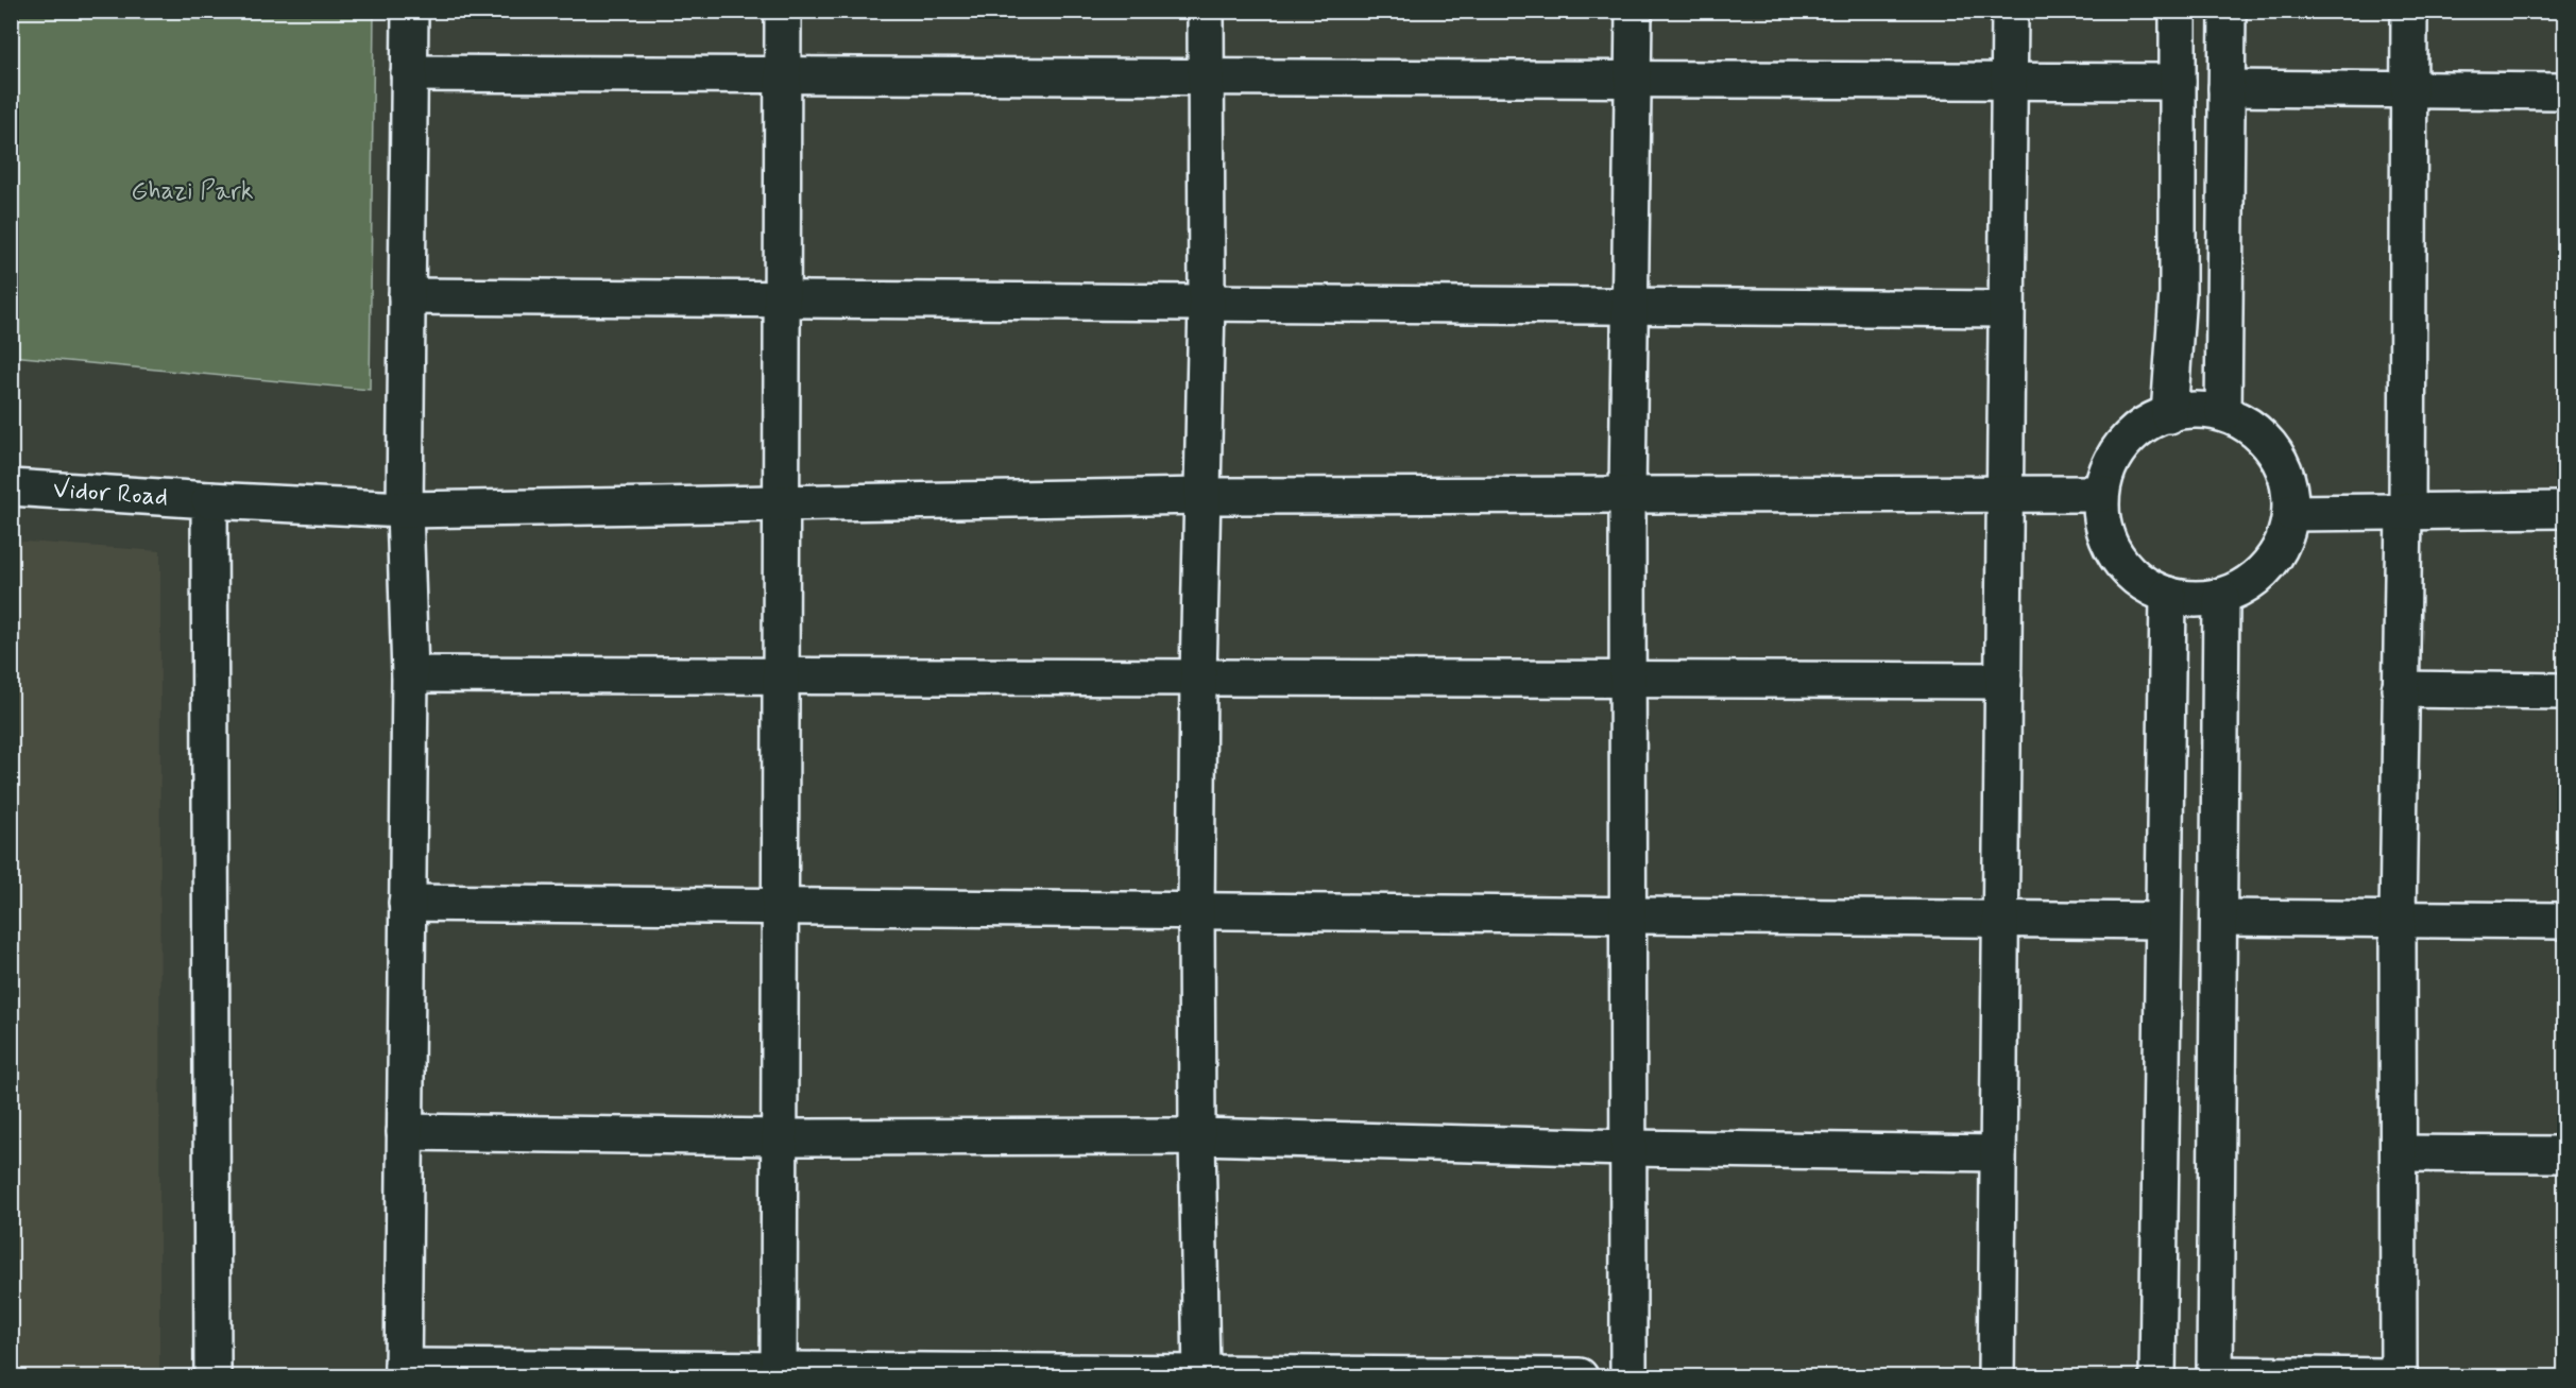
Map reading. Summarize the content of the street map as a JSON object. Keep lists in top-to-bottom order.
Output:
{
  "streets": {
    "street": ["Vidor Road"]
  },
  "parks": ["Ghazi Park"]
}
